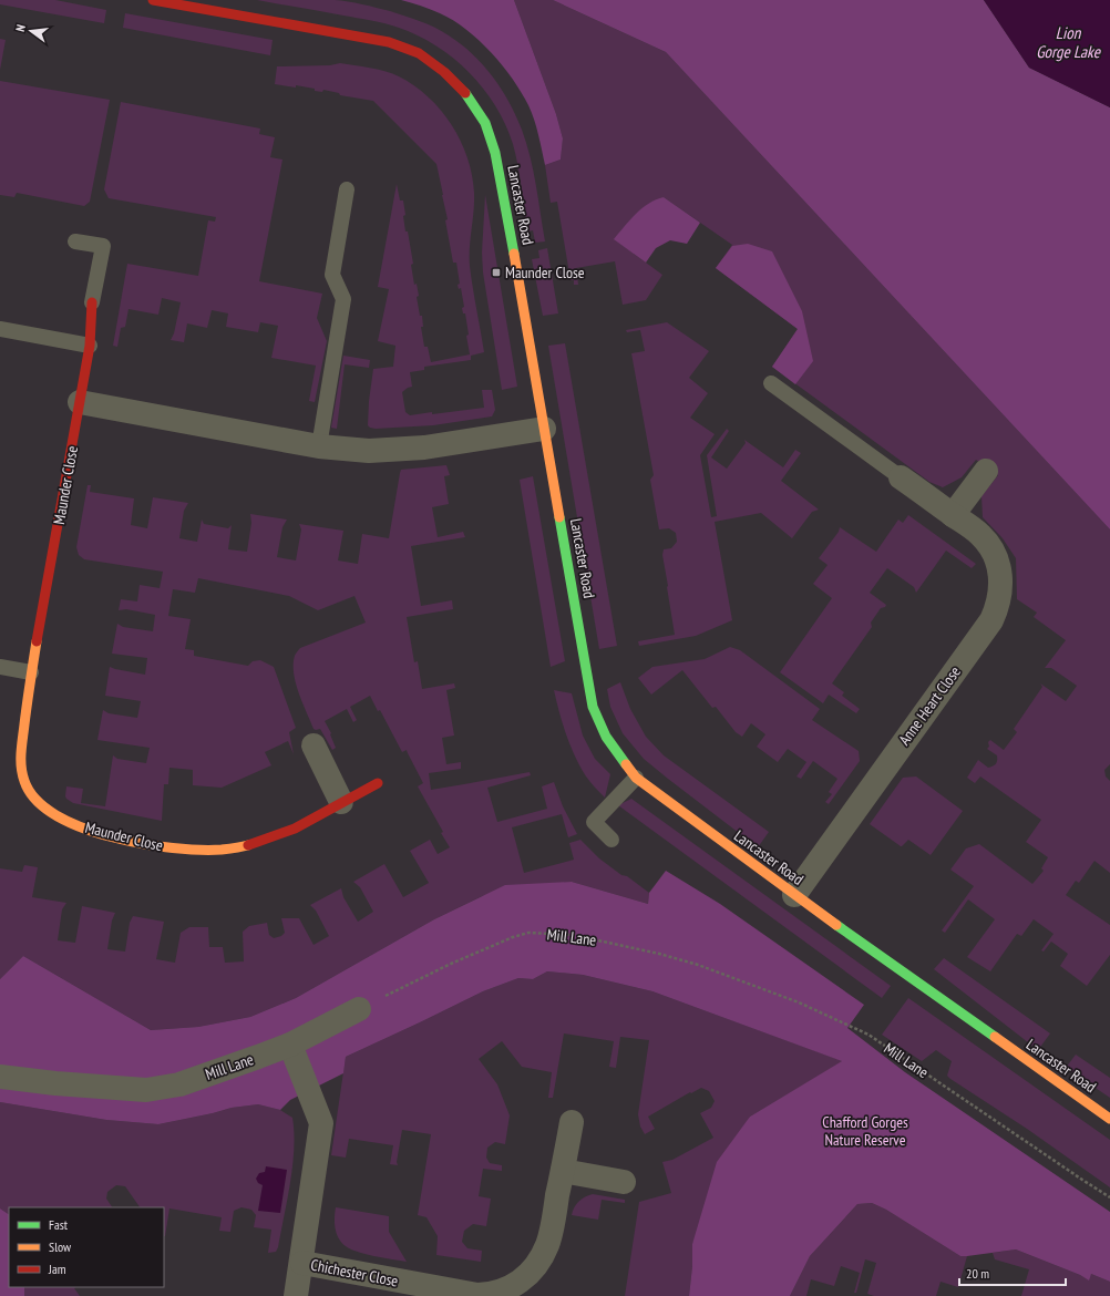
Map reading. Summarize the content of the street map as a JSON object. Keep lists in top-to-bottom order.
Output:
{
  "streets": {
    "street": [
      "Lancaster Road",
      "Maunder Close",
      "Anne Heart Close",
      "Mill Lane",
      "Chichester Close"
    ]
  },
  "crossings": [
    ["Lancaster Road", "Anne Heart Close"],
    ["Mill Lane", "Chichester Close"]
  ],
  "water": ["Lion Gorge Lake"],
  "parks": ["Chafford Gorges Nature Reserve"],
  "places": {
    "transit": ["Maunder Close"]
  },
  "legend": ["Fast", "Slow", "Jam"],
  "scale_bar": "20 m",
  "north": "left"
}
